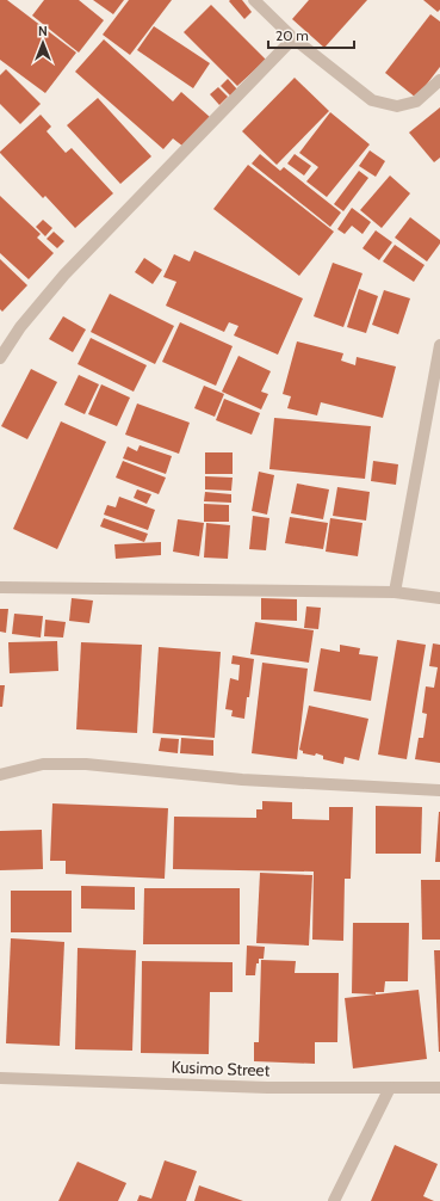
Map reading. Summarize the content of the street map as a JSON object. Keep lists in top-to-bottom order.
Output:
{
  "streets": {
    "street": ["Kusimo Street"]
  },
  "scale_bar": "20 m",
  "north": "top"
}
